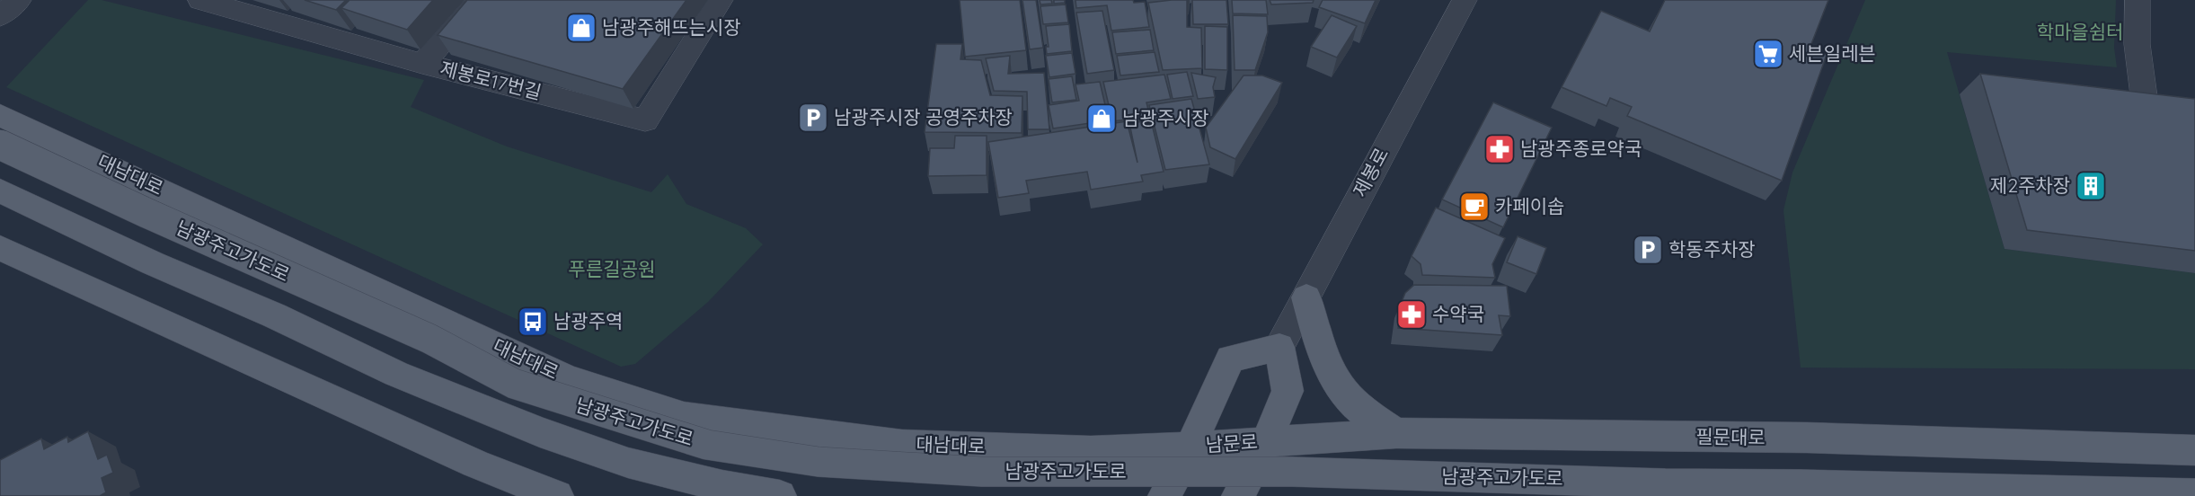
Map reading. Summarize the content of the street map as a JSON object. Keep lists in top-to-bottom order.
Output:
{
  "streets": {
    "main road": [
      "대남대로",
      "남광주고가도로",
      "필문대로",
      "남문로"
    ],
    "street": ["제봉로17번길", "제봉로"]
  },
  "crossings": [
    ["대남대로", "남문로"],
    ["필문대로", "남문로"]
  ],
  "parks": ["학마을쉼터", "푸른길공원"],
  "places": {
    "shop": ["남광주해뜨는시장", "남광주시장"],
    "supermarket": ["세븐일레븐"],
    "parking": ["남광주시장 공영주차장", "학동주차장"],
    "pharmacy": ["남광주종로약국", "수약국"],
    "building": ["제2주차장"],
    "cafe": ["카페이솝"],
    "bus stop": ["남광주역"]
  }
}
